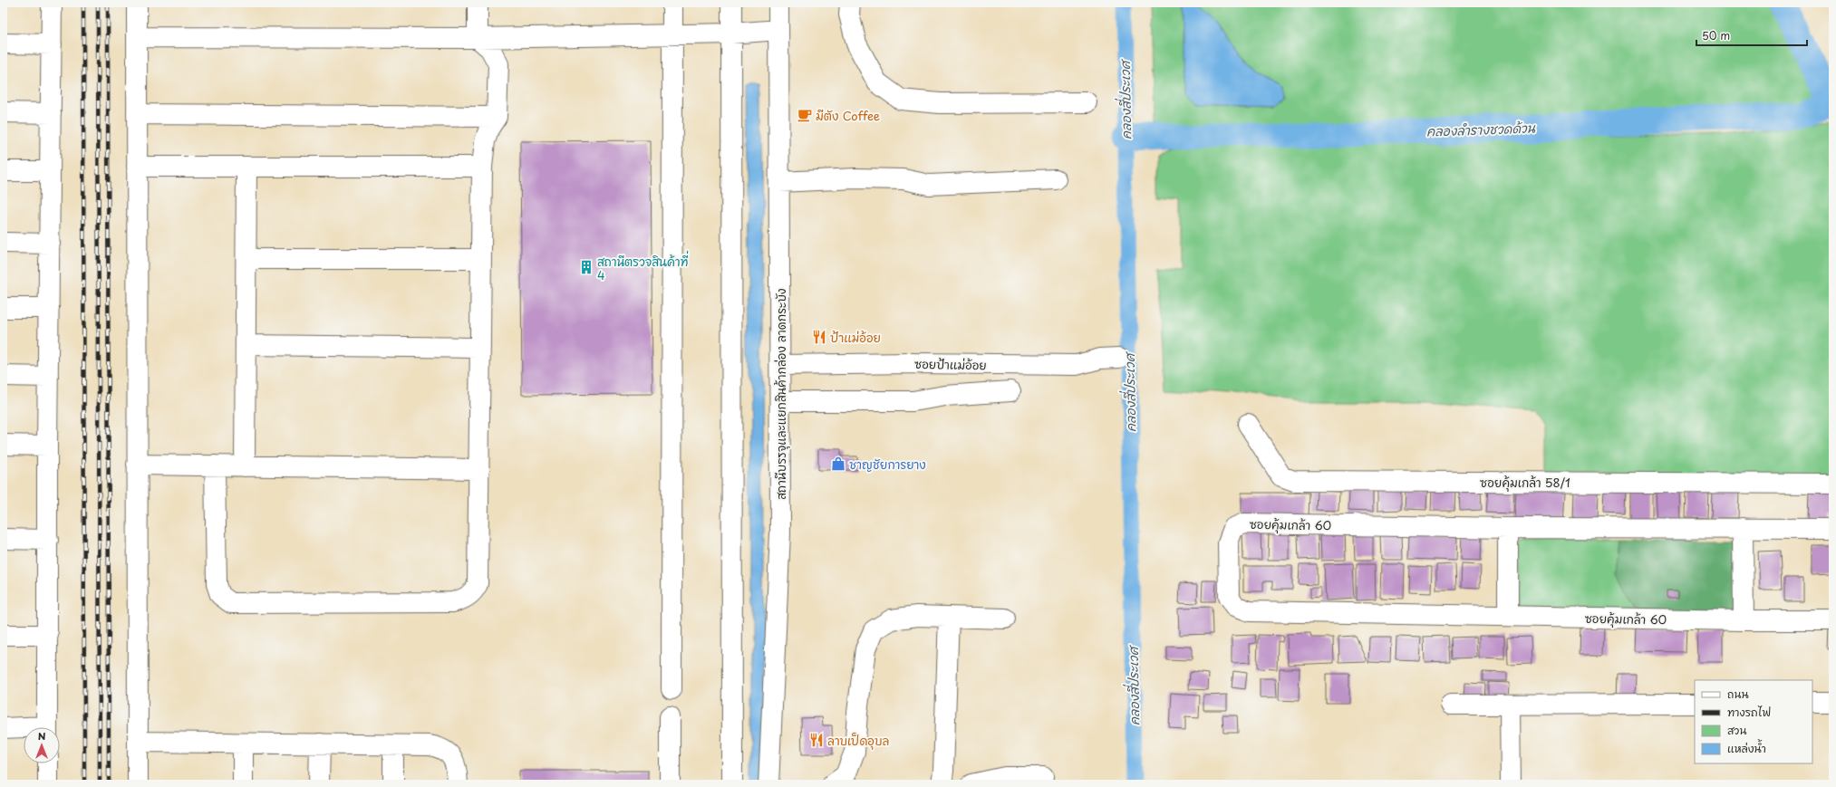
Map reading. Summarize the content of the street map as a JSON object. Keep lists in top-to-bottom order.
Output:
{
  "streets": {
    "street": [
      "ซอยป้าแม่อ้อย",
      "สถานีบรรจุและแยกสินค้ากล่อง ลาดกระบัง",
      "ซอยคุ้มเกล้า 58/1",
      "ซอยคุ้มเกล้า 60"
    ]
  },
  "crossings": [
    ["ซอยป้าแม่อ้อย", "สถานีบรรจุและแยกสินค้ากล่อง ลาดกระบัง"]
  ],
  "water": ["คลองสี่ประเวศ", "คลองลำรางชวดด้วน"],
  "places": {
    "cafe": ["มีตัง Coffee"],
    "building": ["สถานีตรวจสินค้าที่ 4"],
    "restaurant": ["ป้าแม่อ้อย", "ลาบเป็ดอุบล"],
    "shop": ["ชาญชัยการยาง"]
  },
  "legend": [
    "ถนน",
    "ทางรถไฟ",
    "สวน",
    "แหล่งน้ำ"
  ],
  "scale_bar": "50 m",
  "north": "top"
}
